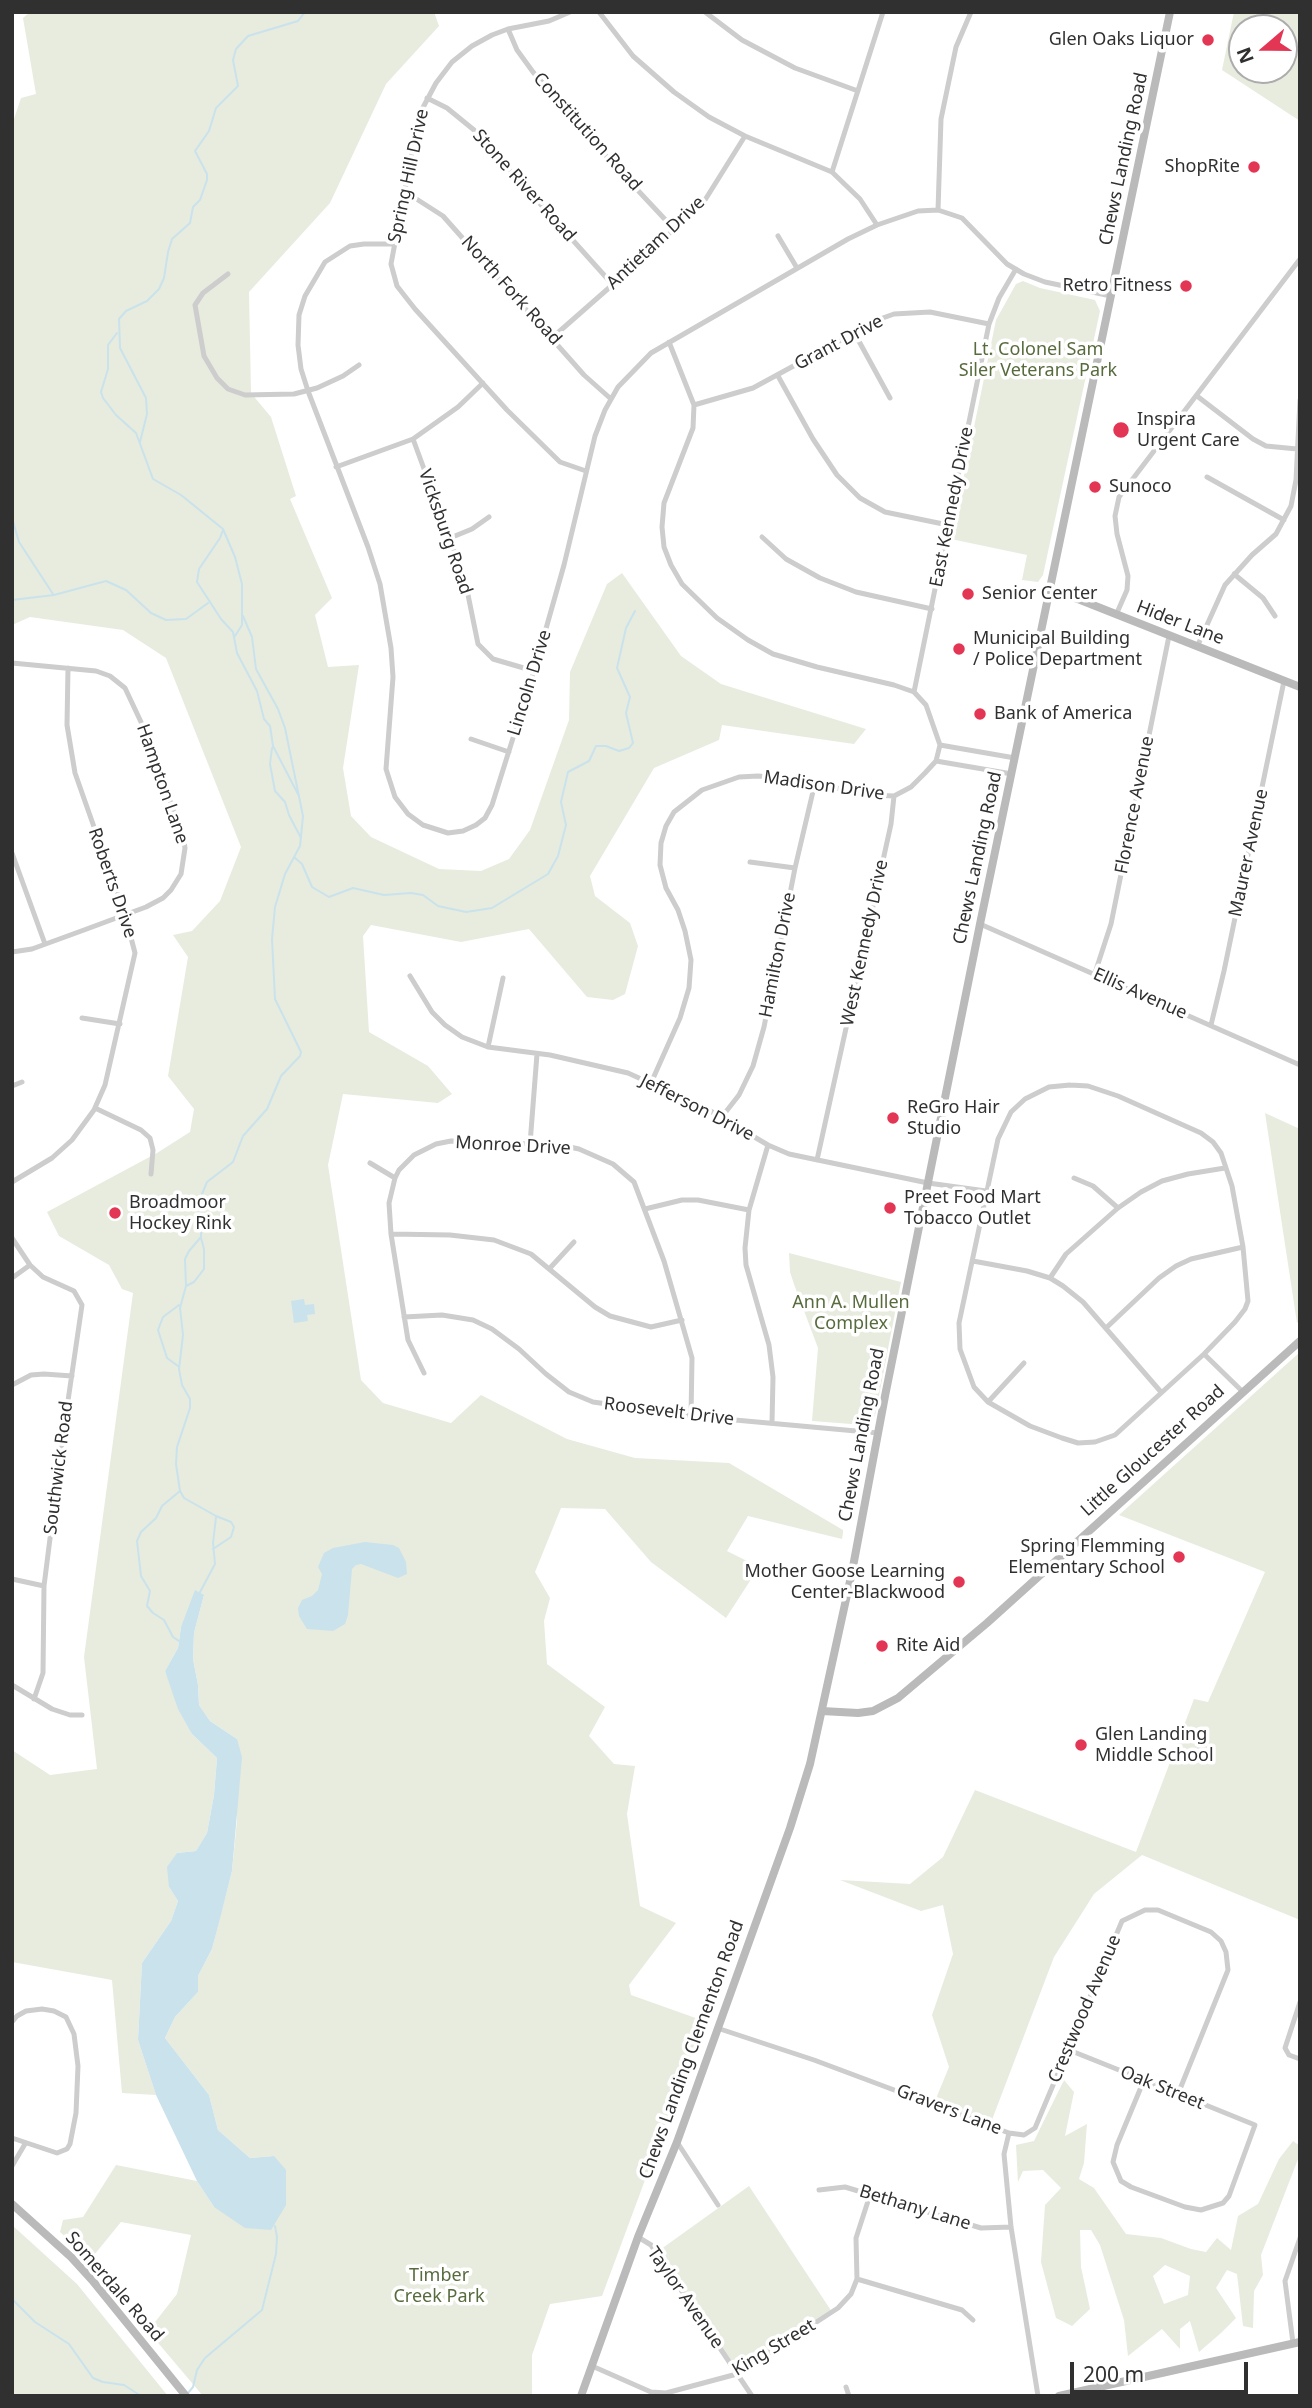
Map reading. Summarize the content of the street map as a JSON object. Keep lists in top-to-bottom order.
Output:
{
  "streets": {
    "main road": [
      "Chews Landing Road",
      "Hider Lane",
      "Little Gloucester Road",
      "Chews Landing Clementon Road",
      "Somerdale Road"
    ],
    "street": [
      "Constitution Road",
      "Spring Hill Drive",
      "Stone River Road",
      "Antietam Drive",
      "North Fork Road",
      "Grant Drive",
      "East Kennedy Drive",
      "Vicksburg Road",
      "Lincoln Drive",
      "Hampton Lane",
      "Madison Drive",
      "Florence Avenue",
      "Maurer Avenue",
      "Roberts Drive",
      "West Kennedy Drive",
      "Hamilton Drive",
      "Ellis Avenue",
      "Jefferson Drive",
      "Monroe Drive",
      "Roosevelt Drive",
      "Southwick Road",
      "Crestwood Avenue",
      "Oak Street",
      "Gravers Lane",
      "Bethany Lane",
      "Taylor Avenue",
      "King Street"
    ]
  },
  "crossings": [
    ["Constitution Road", "Spring Hill Drive"],
    ["Constitution Road", "Antietam Drive"],
    ["Chews Landing Road", "Hider Lane"],
    ["Chews Landing Road", "Ellis Avenue"],
    ["Chews Landing Road", "Jefferson Drive"],
    ["Chews Landing Road", "Roosevelt Drive"],
    ["Chews Landing Road", "Little Gloucester Road"],
    ["Chews Landing Road", "Chews Landing Clementon Road"],
    ["Spring Hill Drive", "Stone River Road"],
    ["Spring Hill Drive", "North Fork Road"],
    ["Spring Hill Drive", "Lincoln Drive"],
    ["Stone River Road", "Antietam Drive"],
    ["Antietam Drive", "North Fork Road"],
    ["North Fork Road", "Lincoln Drive"],
    ["Grant Drive", "East Kennedy Drive"],
    ["Vicksburg Road", "Lincoln Drive"],
    ["Hider Lane", "Florence Avenue"],
    ["Hider Lane", "Maurer Avenue"],
    ["Hampton Lane", "Roberts Drive"],
    ["Madison Drive", "West Kennedy Drive"],
    ["Madison Drive", "Hamilton Drive"],
    ["Madison Drive", "Jefferson Drive"],
    ["Florence Avenue", "Ellis Avenue"],
    ["Maurer Avenue", "Ellis Avenue"],
    ["West Kennedy Drive", "Jefferson Drive"],
    ["Hamilton Drive", "Jefferson Drive"],
    ["Monroe Drive", "Roosevelt Drive"],
    ["Little Gloucester Road", "Chews Landing Clementon Road"],
    ["Crestwood Avenue", "Oak Street"],
    ["Crestwood Avenue", "Gravers Lane"],
    ["Chews Landing Clementon Road", "Gravers Lane"],
    ["Chews Landing Clementon Road", "Taylor Avenue"],
    ["Chews Landing Clementon Road", "King Street"],
    ["Gravers Lane", "Bethany Lane"],
    ["Taylor Avenue", "King Street"]
  ],
  "parks": ["Lt. Colonel Sam Siler Veterans Park", "Ann A. Mullen Complex", "Timber Creek Park"],
  "places": [
    "Glen Oaks Liquor",
    "ShopRite",
    "Retro Fitness",
    "Inspira Urgent Care",
    "Sunoco",
    "Senior Center",
    "Municipal Building / Police Department",
    "Bank of America",
    "ReGro Hair Studio",
    "Preet Food Mart Tobacco Outlet",
    "Broadmoor Hockey Rink",
    "Spring Flemming Elementary School",
    "Mother Goose Learning Center-Blackwood",
    "Rite Aid",
    "Glen Landing Middle School"
  ],
  "scale_bar": "200 m",
  "north": "left"
}
